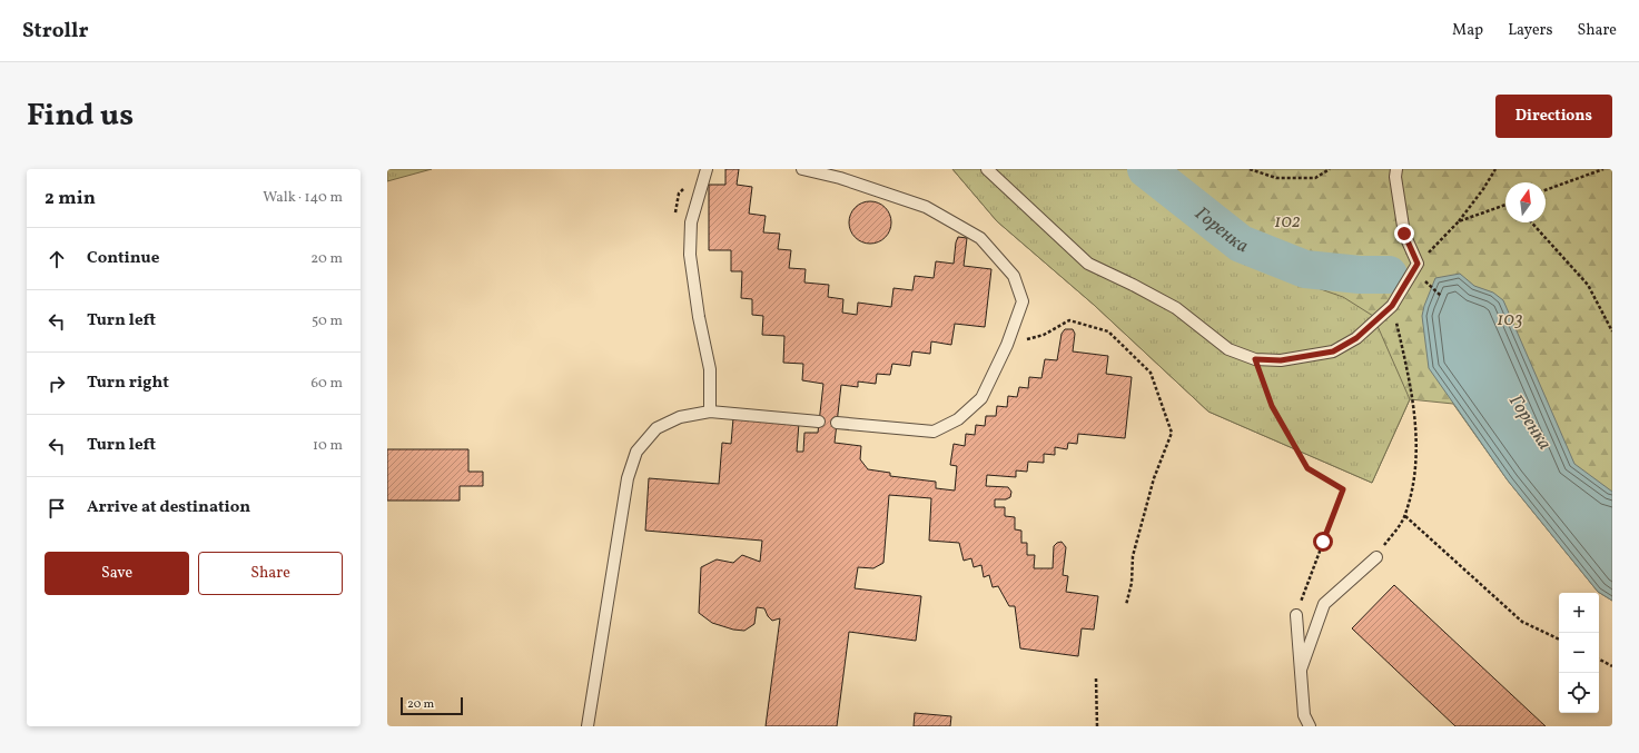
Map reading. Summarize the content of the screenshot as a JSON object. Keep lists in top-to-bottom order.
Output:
{
  "water": ["Горенка"],
  "parks": ["102", "103"],
  "scale_bar": "20 m",
  "north": "top",
  "page": {
    "header": "Strollr",
    "nav": ["Map", "Layers", "Share"],
    "title": "Find us",
    "buttons": [
      "Directions",
      ["Save", "Share"]
    ],
    "heading": ["2 min", "Walk · 140 m"],
    "list": [
      ["Continue", "20 m"],
      ["Turn left", "50 m"],
      ["Turn right", "60 m"],
      ["Turn left", "10 m"],
      "Arrive at destination"
    ],
    "map_buttons": ["+", "−"],
    "scale": "20 m"
  }
}
